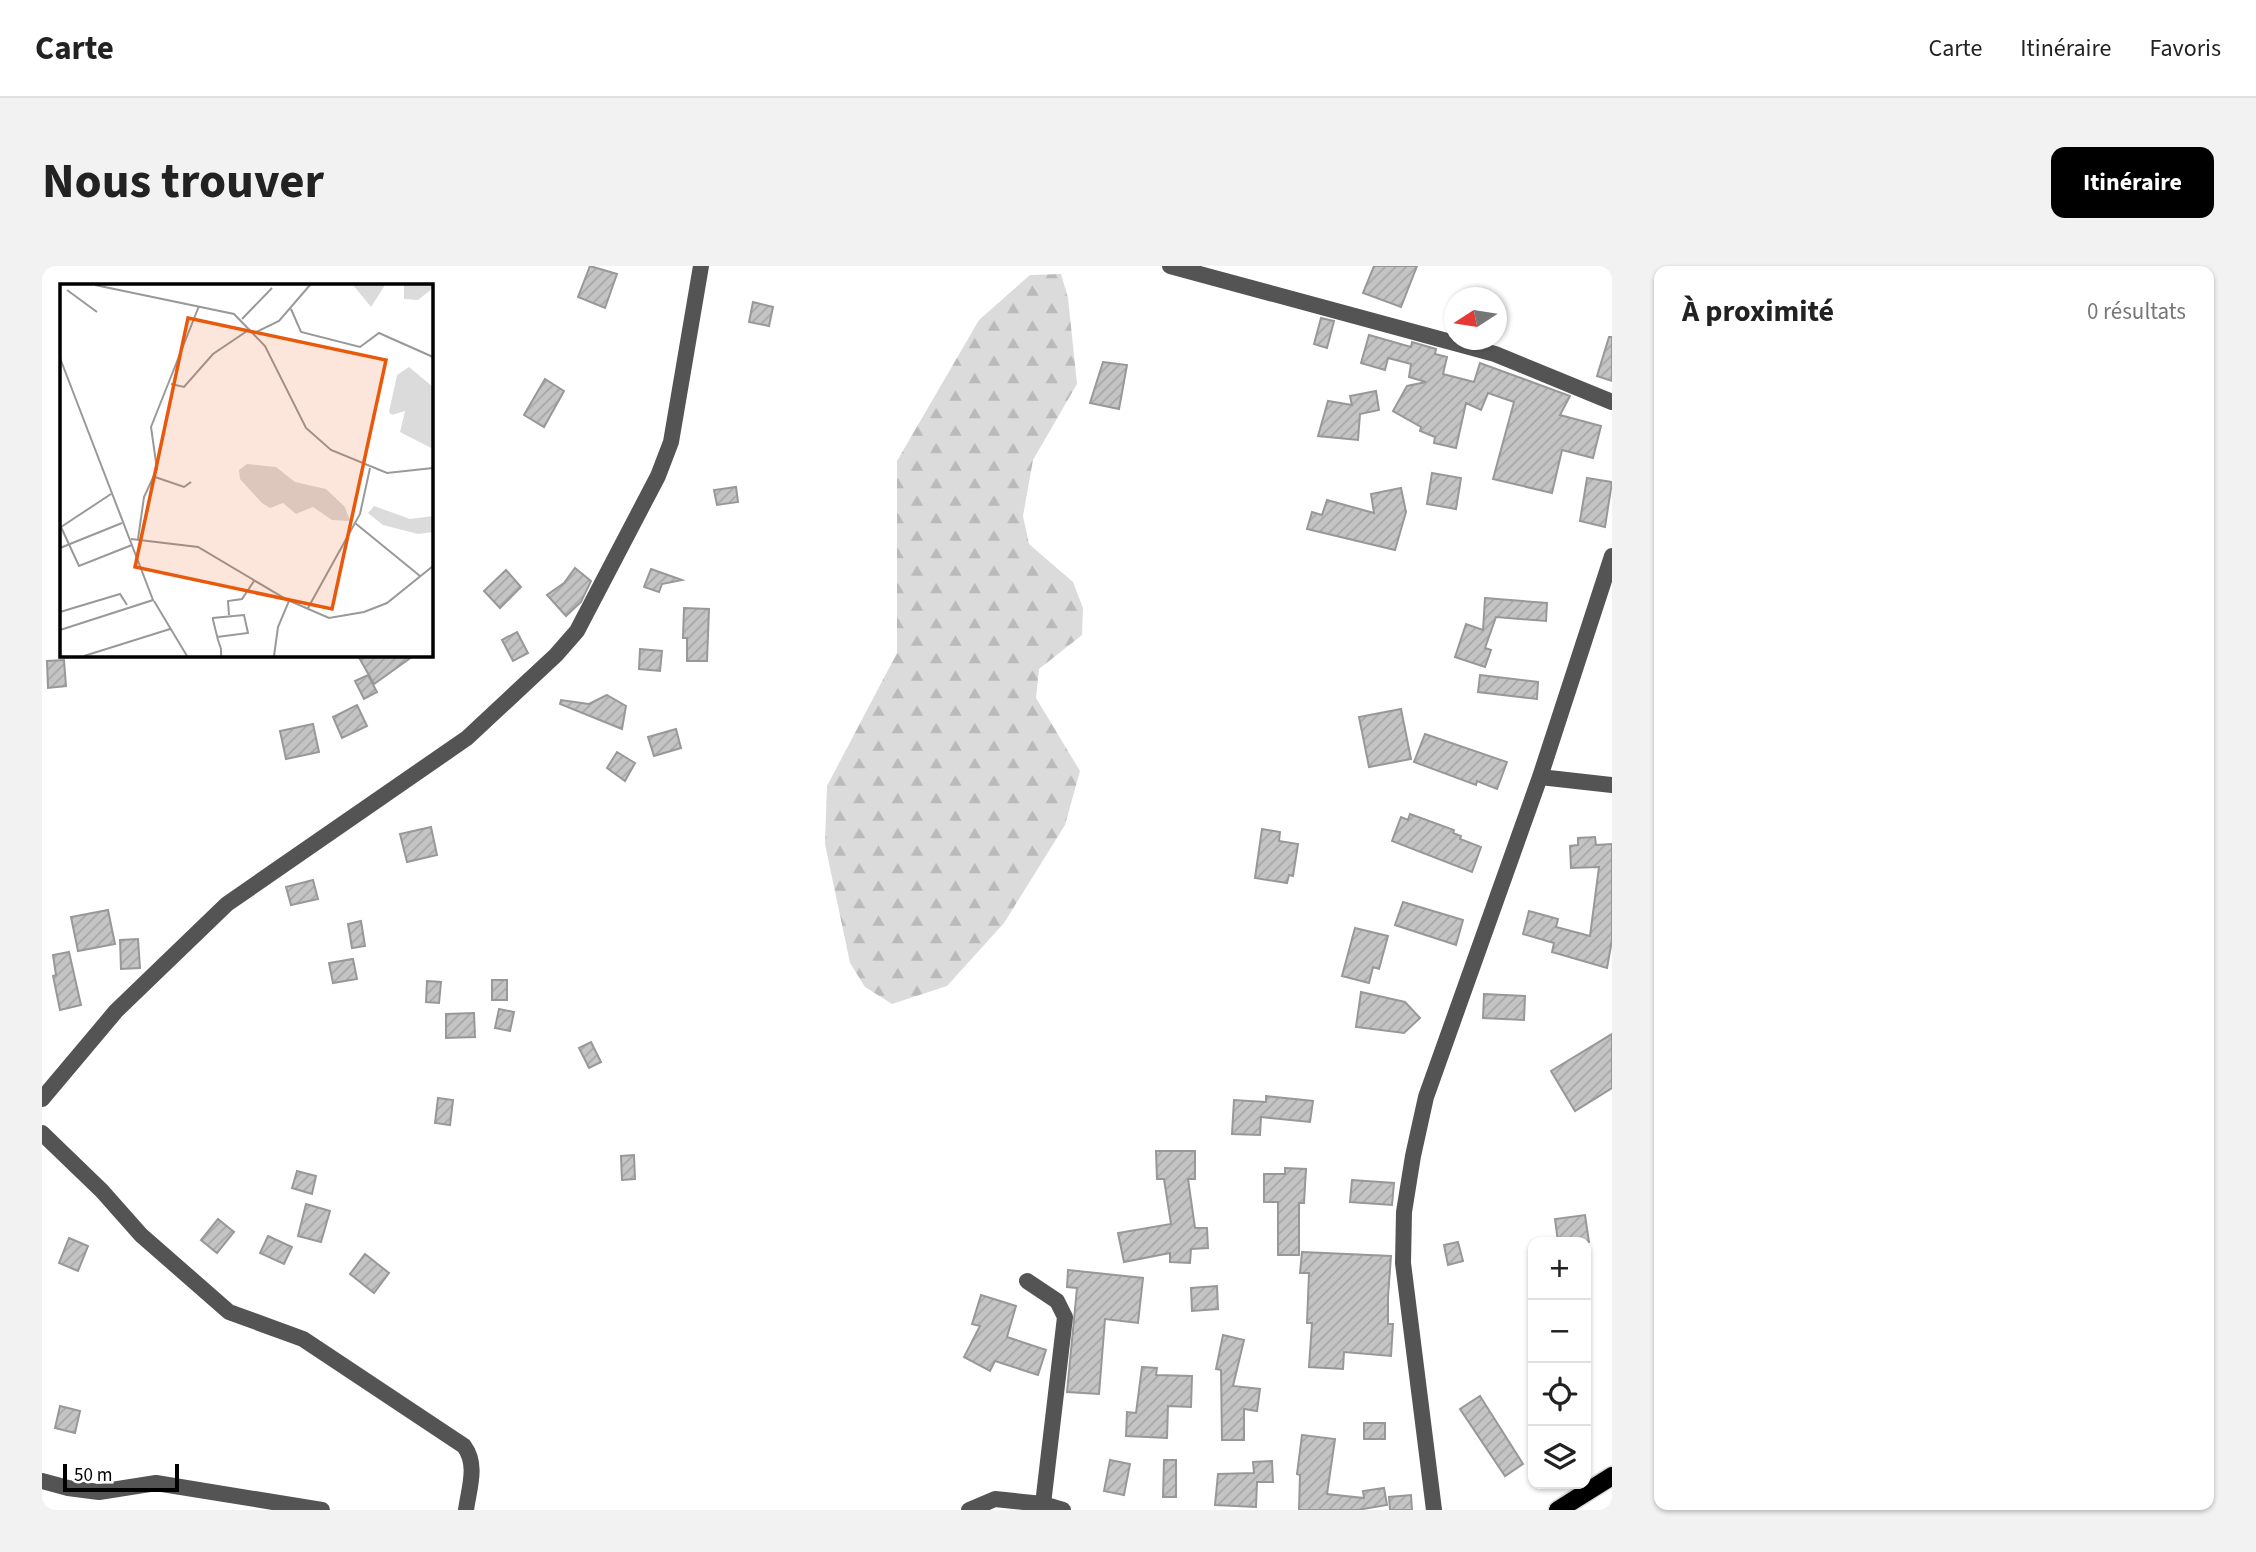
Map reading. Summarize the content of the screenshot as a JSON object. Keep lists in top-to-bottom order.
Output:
{
  "scale_bar": "50 m",
  "north": "left",
  "page": {
    "header": "Carte",
    "nav": ["Carte", "Itinéraire", "Favoris"],
    "title": "Nous trouver",
    "buttons": "Itinéraire",
    "heading": ["À proximité", "0 résultats"],
    "map_buttons": ["+", "−"],
    "scale": "50 m"
  }
}
